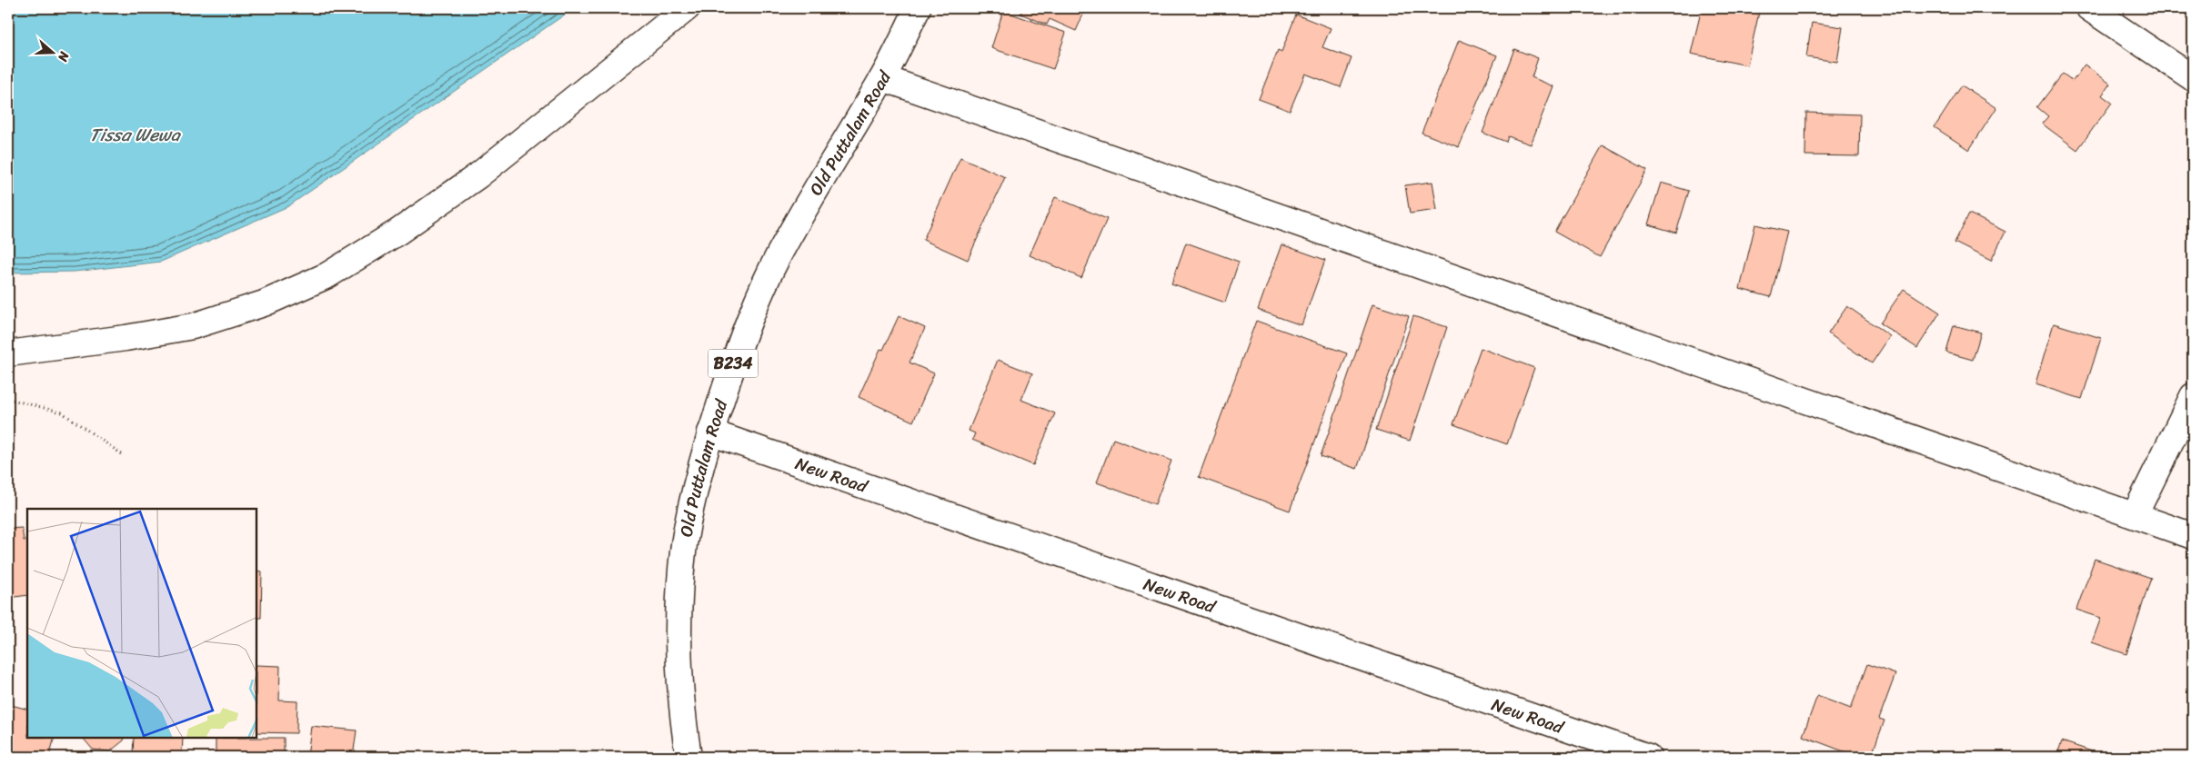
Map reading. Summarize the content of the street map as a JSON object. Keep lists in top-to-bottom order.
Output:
{
  "streets": {
    "street": ["Old Puttalam Road", "B234", "New Road"]
  },
  "crossings": [
    ["Old Puttalam Road", "New Road"]
  ],
  "water": ["Tissa Wewa"],
  "north": "right"
}
